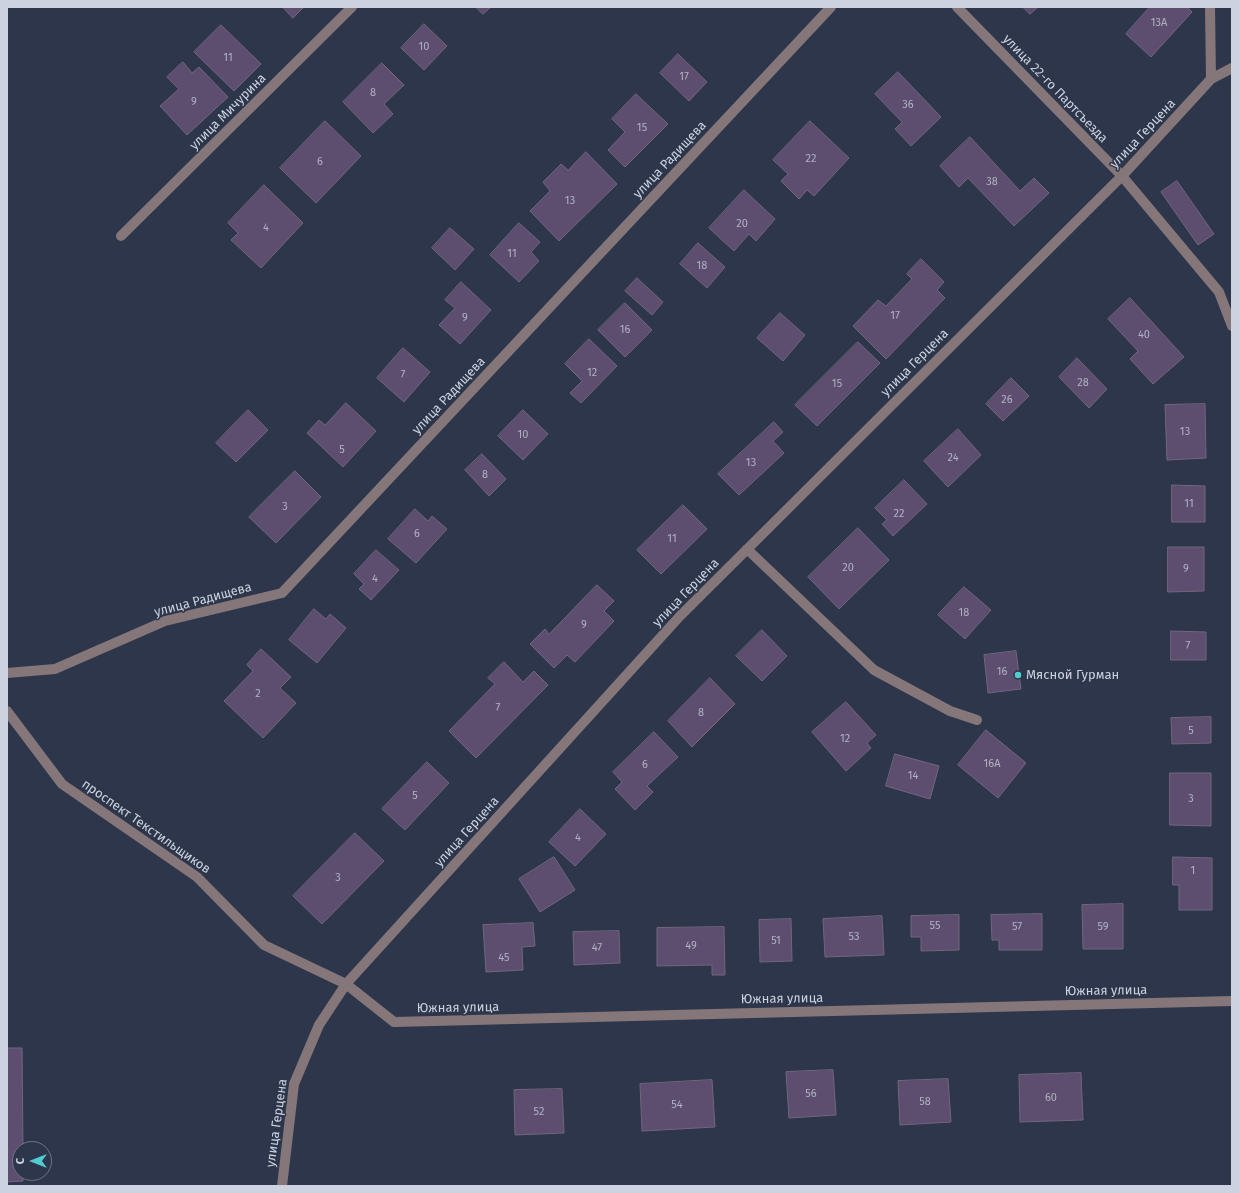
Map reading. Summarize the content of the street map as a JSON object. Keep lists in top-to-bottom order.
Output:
{
  "streets": {
    "street": [
      "улица 22-го Партсъезда",
      "улица Мичурина",
      "улица Герцена",
      "улица Радищева",
      "проспект Текстильщиков",
      "Южная улица"
    ]
  },
  "crossings": [
    ["улица 22-го Партсъезда", "улица Герцена"],
    ["улица Герцена", "проспект Текстильщиков"],
    ["улица Герцена", "Южная улица"],
    ["проспект Текстильщиков", "Южная улица"]
  ],
  "places": ["Мясной Гурман"],
  "house_numbers": [
    "13А",
    "10",
    "11",
    "17",
    "8",
    "9",
    "36",
    "15",
    "22",
    "6",
    "38",
    "13",
    "20",
    "4",
    "11",
    "18",
    "17",
    "9",
    "16",
    "40",
    "12",
    "7",
    "28",
    "15",
    "26",
    "13",
    "10",
    "5",
    "24",
    "13",
    "8",
    "11",
    "3",
    "22",
    "6",
    "11",
    "20",
    "9",
    "4",
    "18",
    "9",
    "7",
    "16",
    "2",
    "7",
    "8",
    "5",
    "12",
    "16А",
    "6",
    "14",
    "5",
    "3",
    "4",
    "1",
    "3",
    "55",
    "57",
    "59",
    "53",
    "51",
    "49",
    "47",
    "45",
    "56",
    "60",
    "58",
    "54",
    "52"
  ],
  "north": "left"
}
